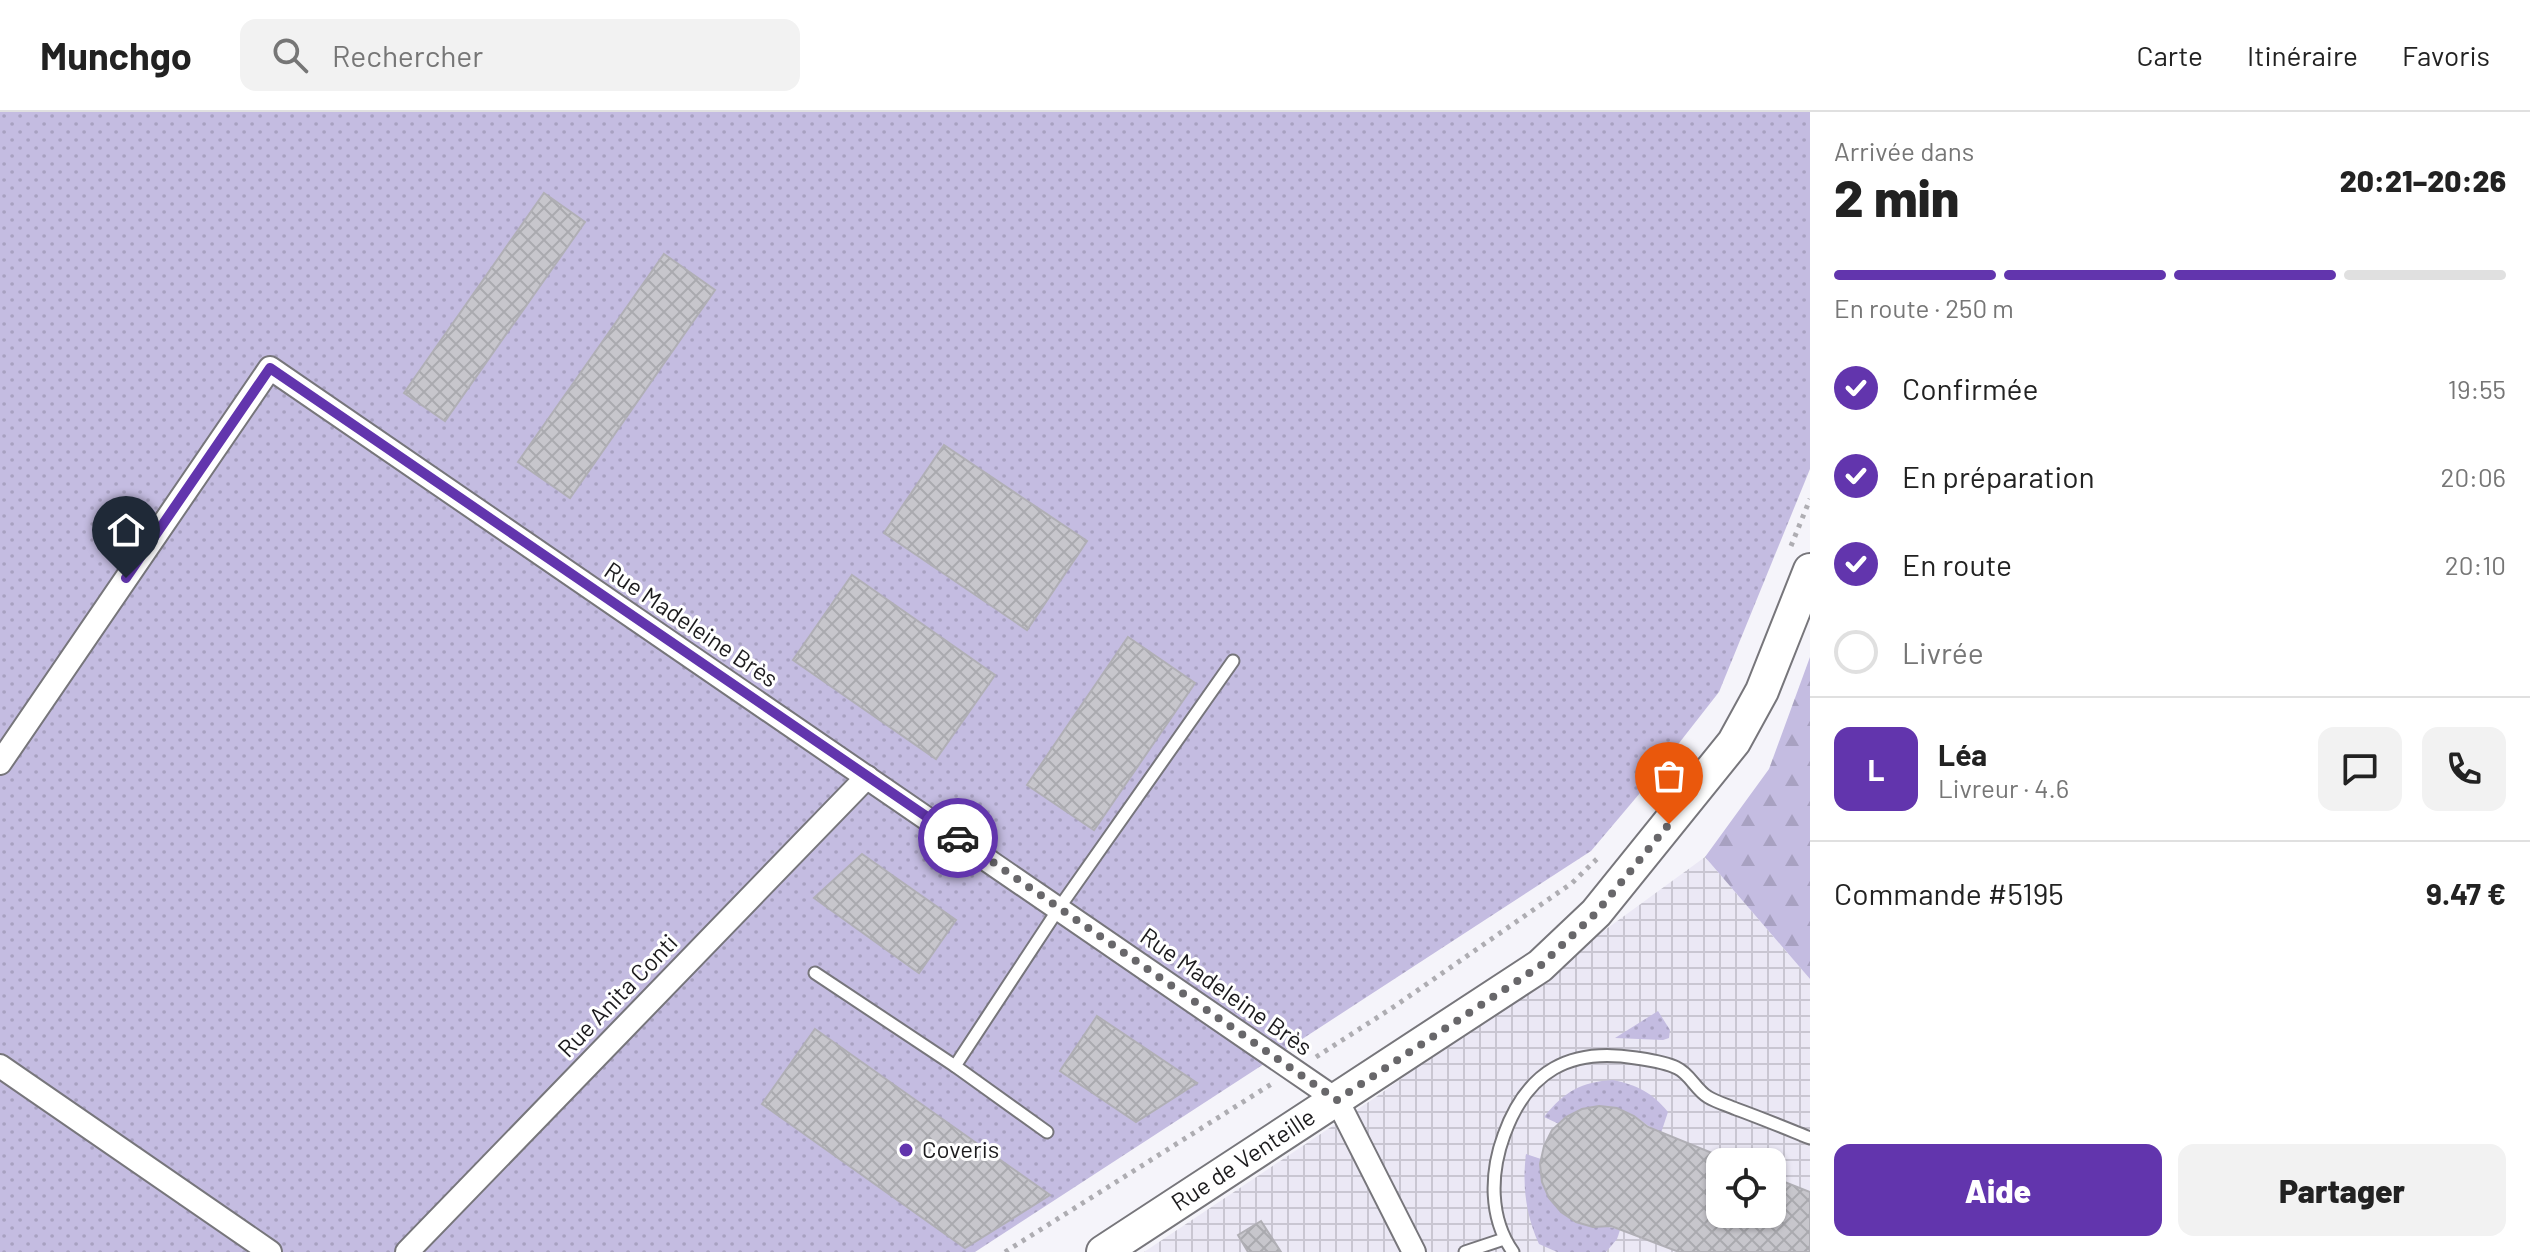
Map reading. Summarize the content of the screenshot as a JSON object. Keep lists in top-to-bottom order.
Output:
{
  "streets": {
    "street": ["Rue Madeleine Brès", "Rue Anita Conti", "Rue de Venteille"]
  },
  "crossings": [
    ["Rue Madeleine Brès", "Rue Anita Conti"],
    ["Rue Madeleine Brès", "Rue de Venteille"]
  ],
  "places": ["Coveris"],
  "page": {
    "header": "Munchgo",
    "search": "Rechercher",
    "nav": ["Carte", "Itinéraire", "Favoris"],
    "heading": ["2 min", "Arrivée dans", "20:21–20:26"],
    "panel": [
      "Léa",
      "Livreur · 4.6",
      "Commande #5195",
      "9.47 €"
    ],
    "bar": "En route · 250 m",
    "list": [
      ["Confirmée", "19:55"],
      ["En préparation", "20:06"],
      ["En route", "20:10"],
      "Livrée"
    ],
    "round": "L",
    "buttons": ["Aide", "Partager"]
  }
}
